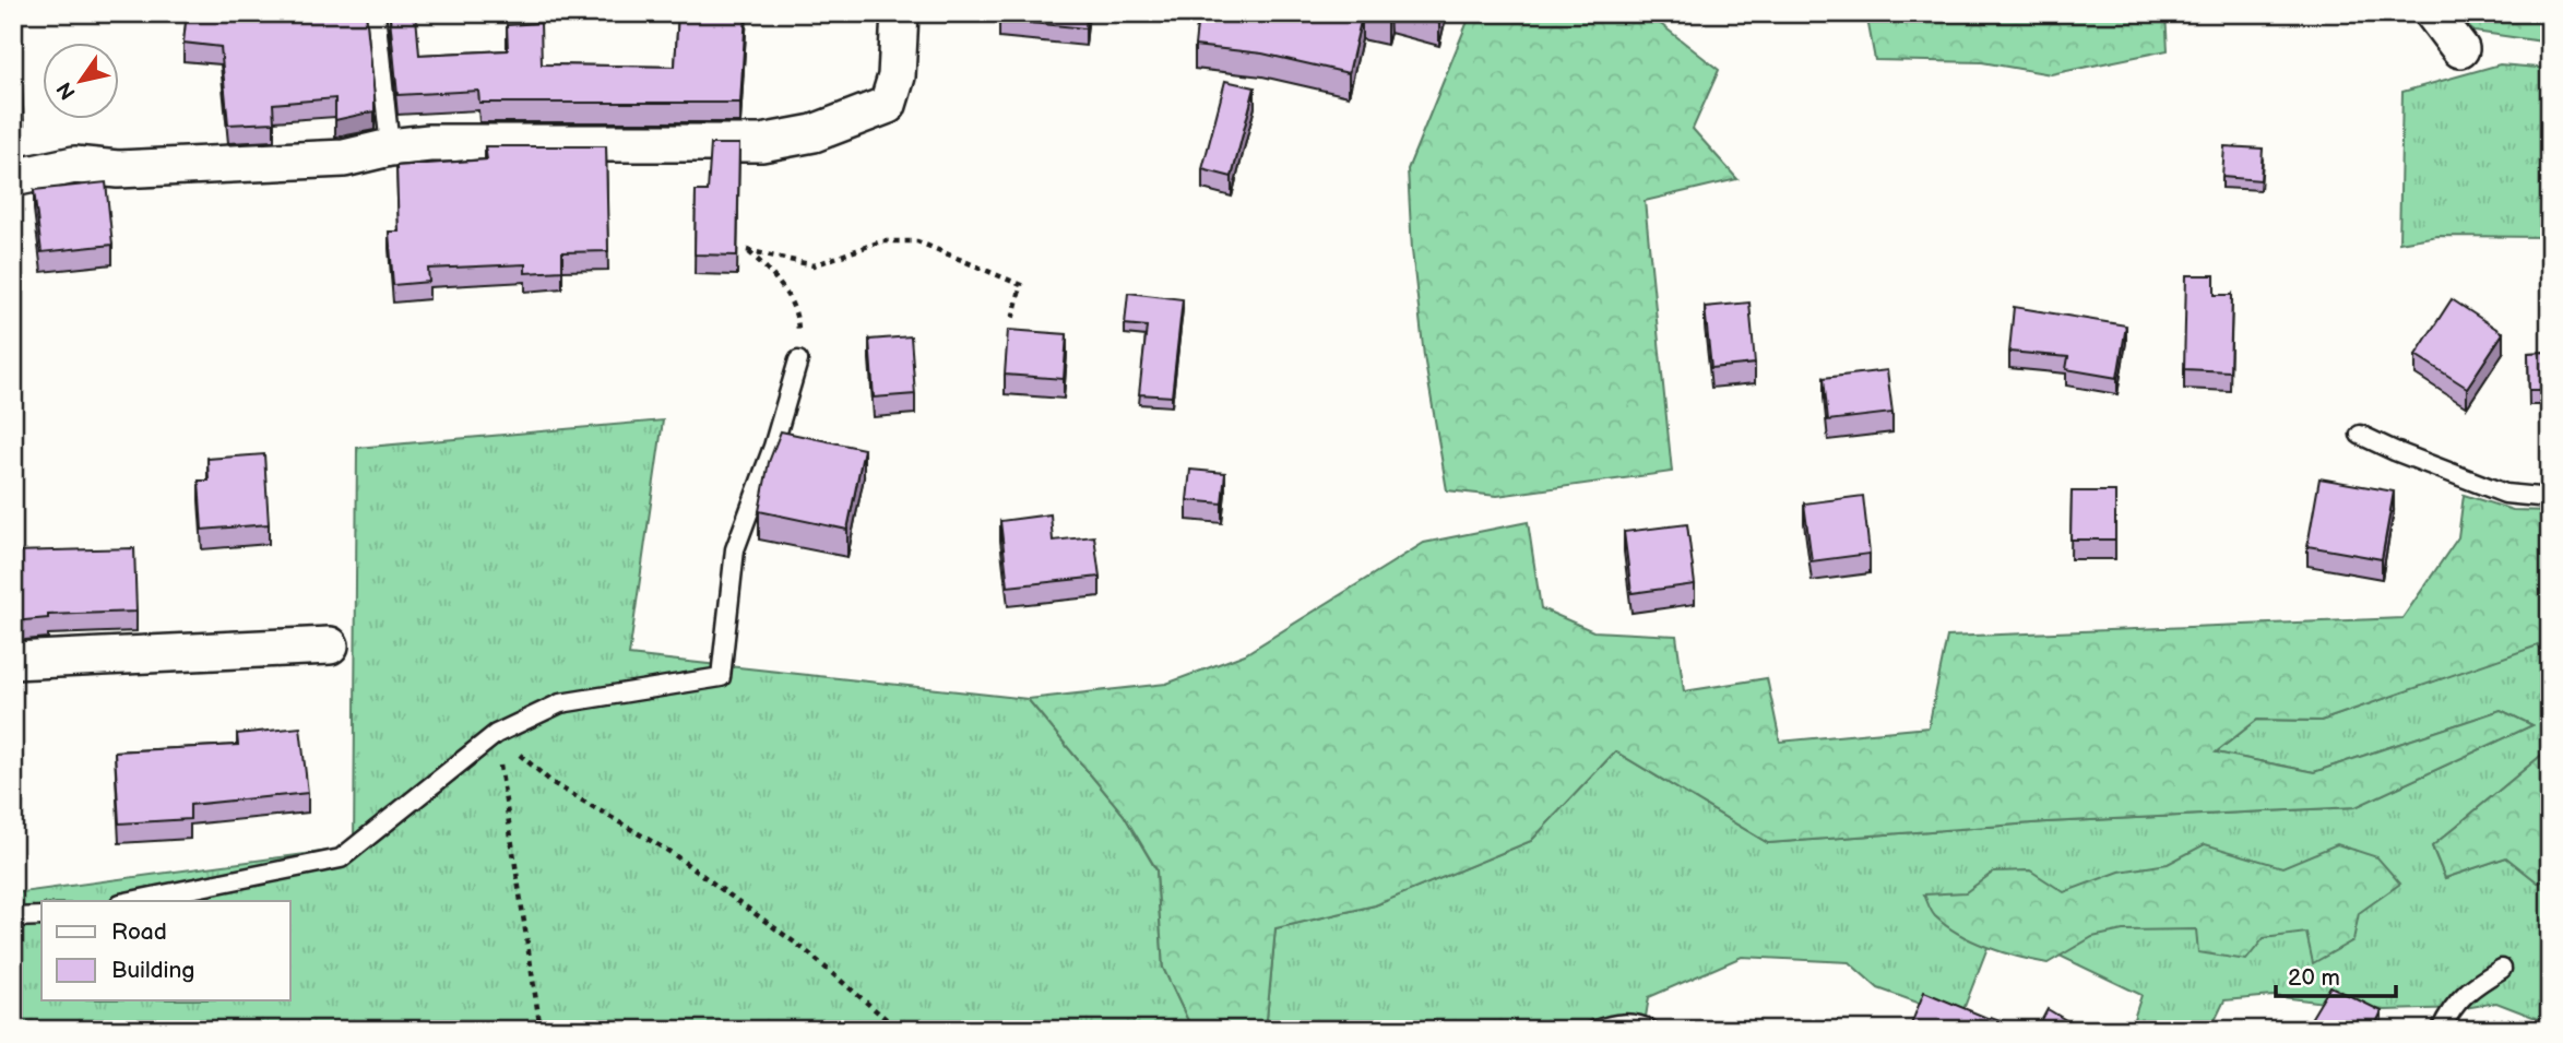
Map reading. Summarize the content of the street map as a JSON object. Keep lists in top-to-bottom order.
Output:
{
  "legend": ["Road", "Building"],
  "scale_bar": "20 m",
  "north": "bottom left"
}
